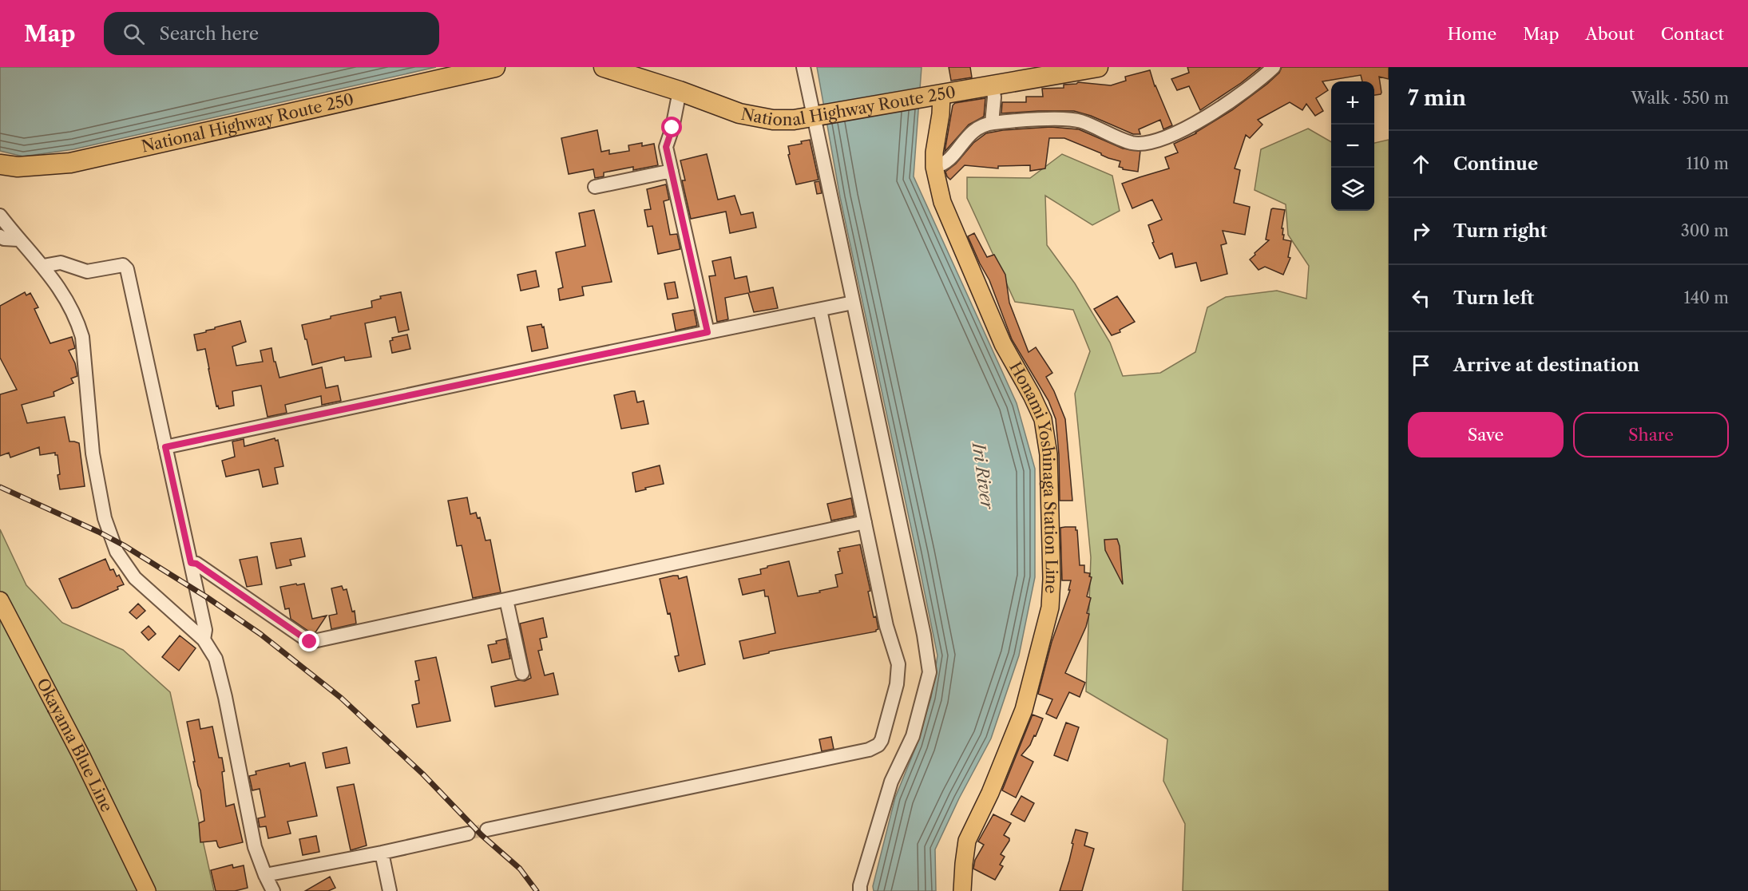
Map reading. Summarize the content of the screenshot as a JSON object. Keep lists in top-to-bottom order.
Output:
{
  "streets": {
    "highway": ["National Highway Route 250"],
    "main road": ["Honami Yoshinaga Station Line", "Okayama Blue Line"]
  },
  "crossings": [
    ["National Highway Route 250", "Honami Yoshinaga Station Line"]
  ],
  "water": ["Iri River"],
  "page": {
    "header": "Map",
    "search": "Search here",
    "nav": [
      "Home",
      "Map",
      "About",
      "Contact"
    ],
    "heading": ["7 min", "Walk · 550 m"],
    "map_buttons": ["+", "−"],
    "list": [
      ["Continue", "110 m"],
      ["Turn right", "300 m"],
      ["Turn left", "140 m"],
      "Arrive at destination"
    ],
    "buttons": ["Save", "Share"]
  }
}
